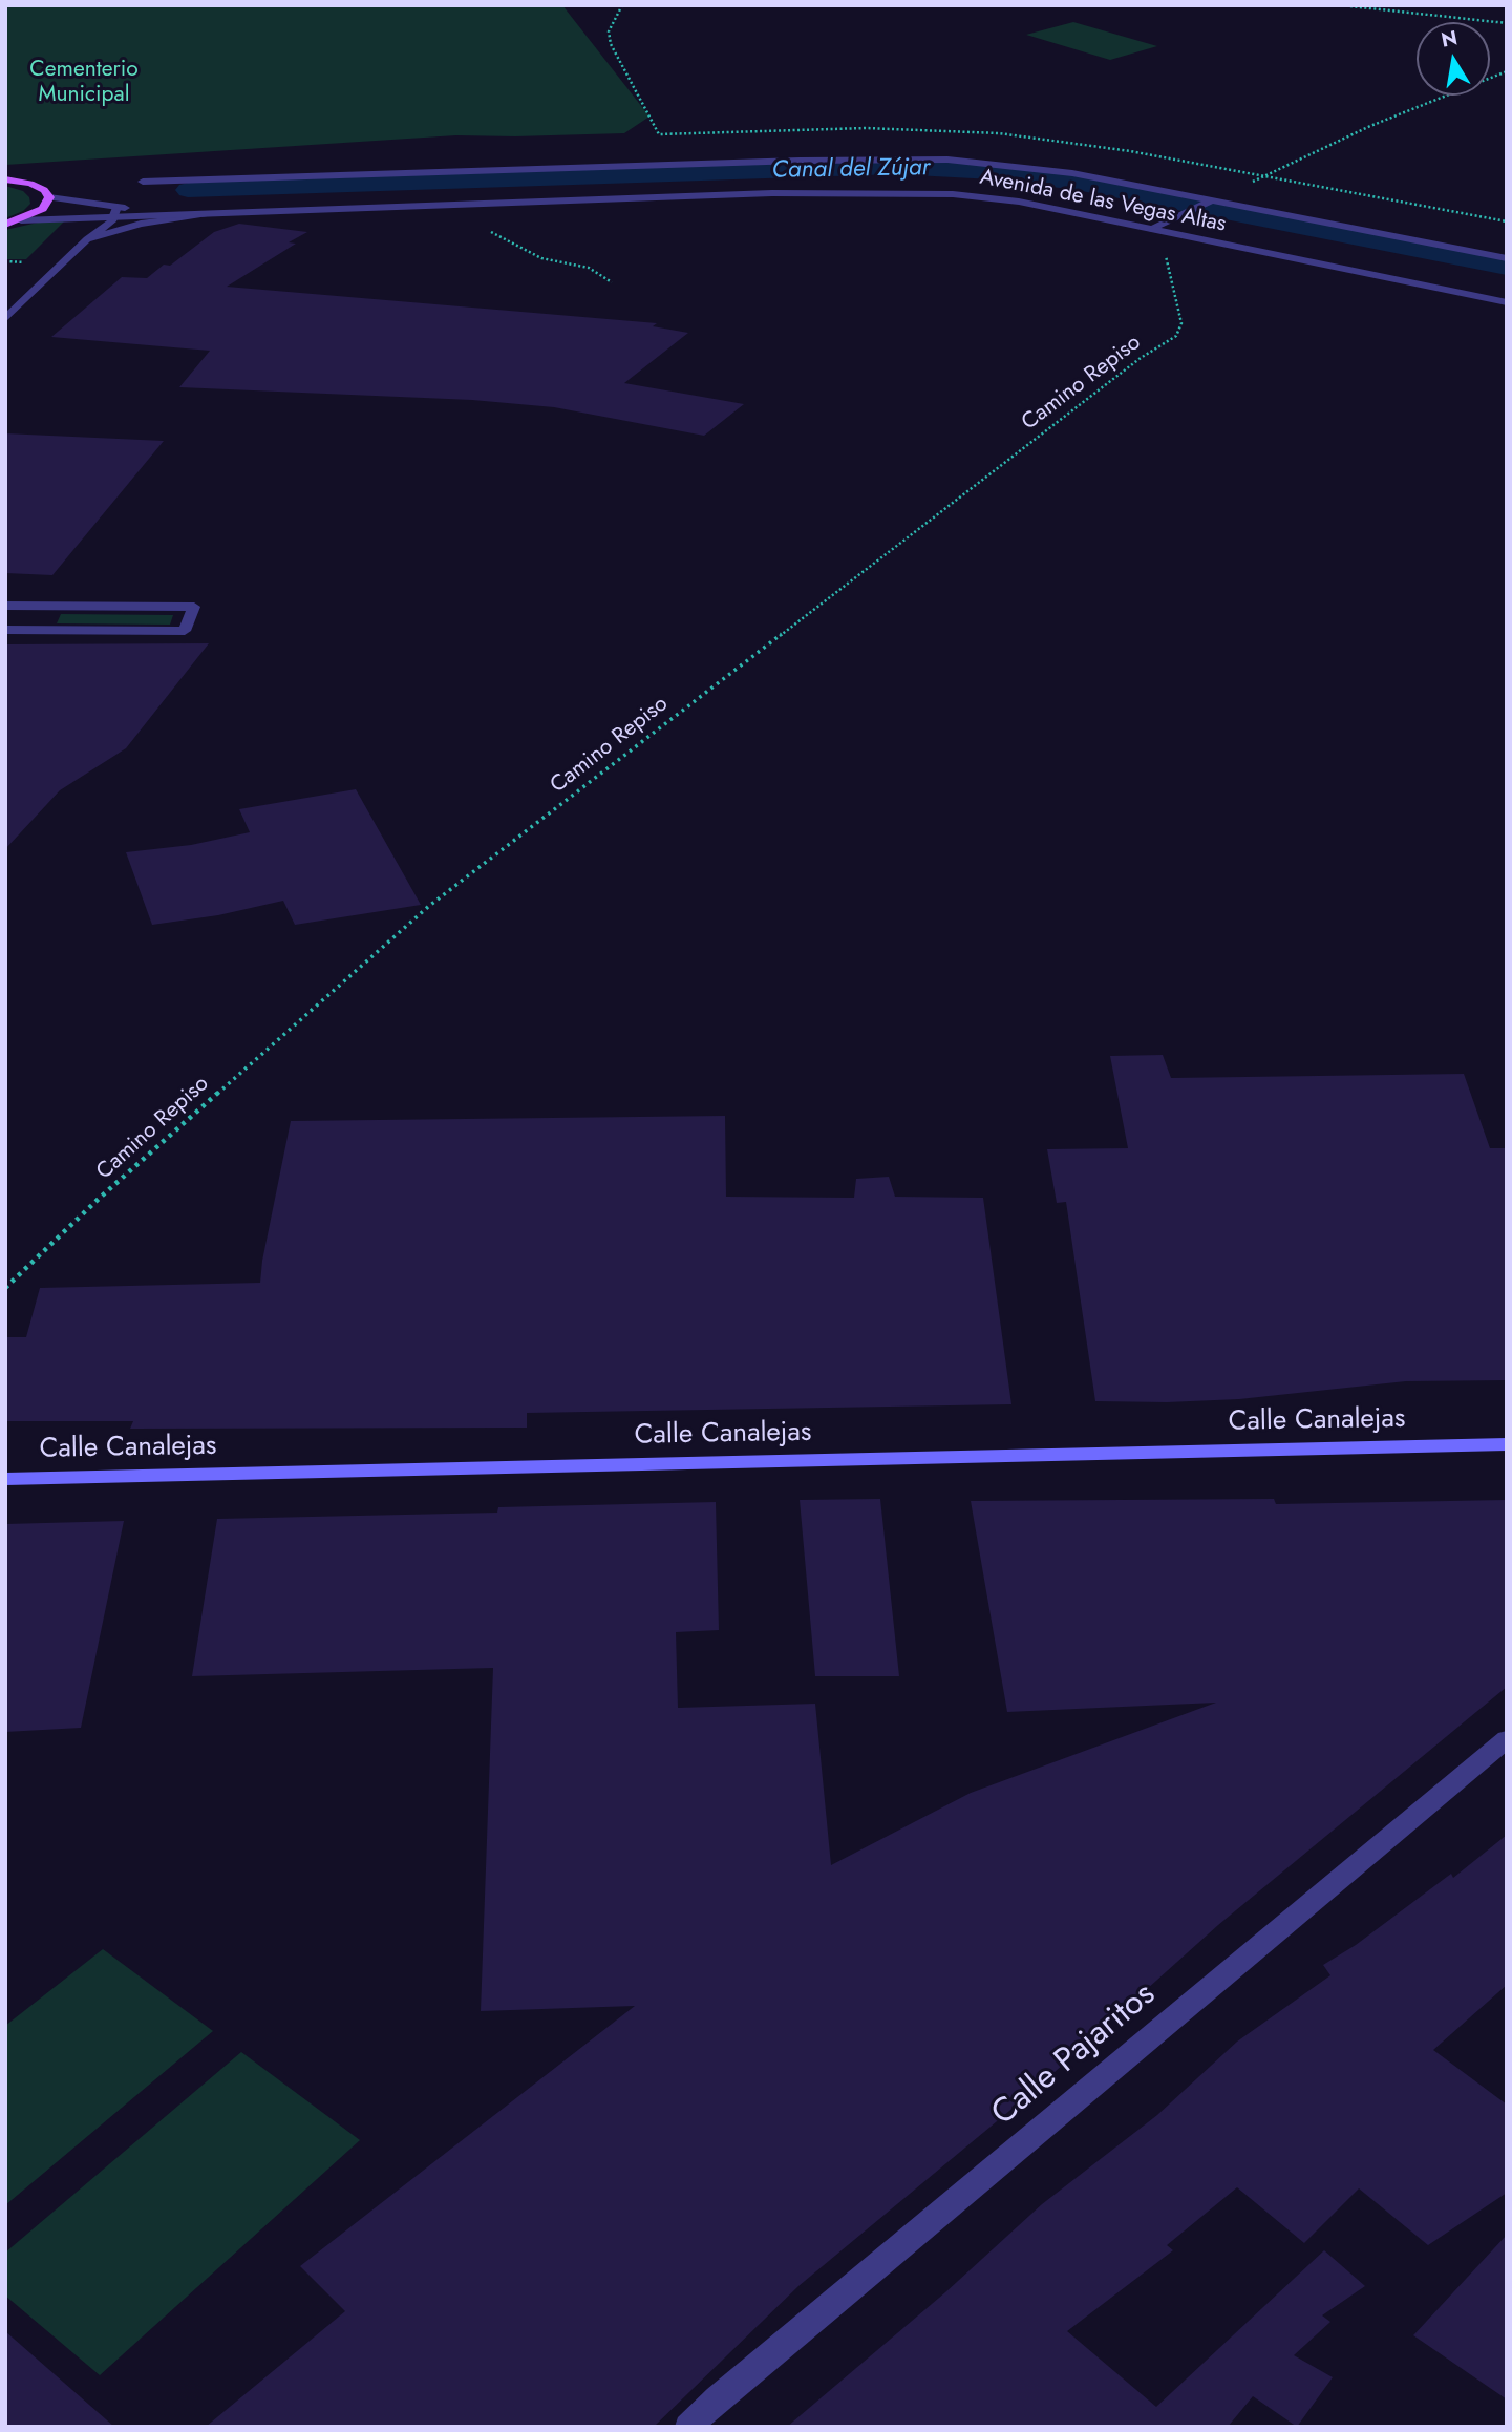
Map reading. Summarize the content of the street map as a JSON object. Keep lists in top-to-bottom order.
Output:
{
  "streets": {
    "main road": ["Calle Canalejas"],
    "street": ["Avenida de las Vegas Altas", "Calle Pajaritos"],
    "path": ["Camino Repiso"]
  },
  "crossings": [
    ["Avenida de las Vegas Altas", "Camino Repiso"]
  ],
  "water": ["Canal del Zújar"],
  "parks": ["Cementerio Municipal"],
  "north": "top"
}
